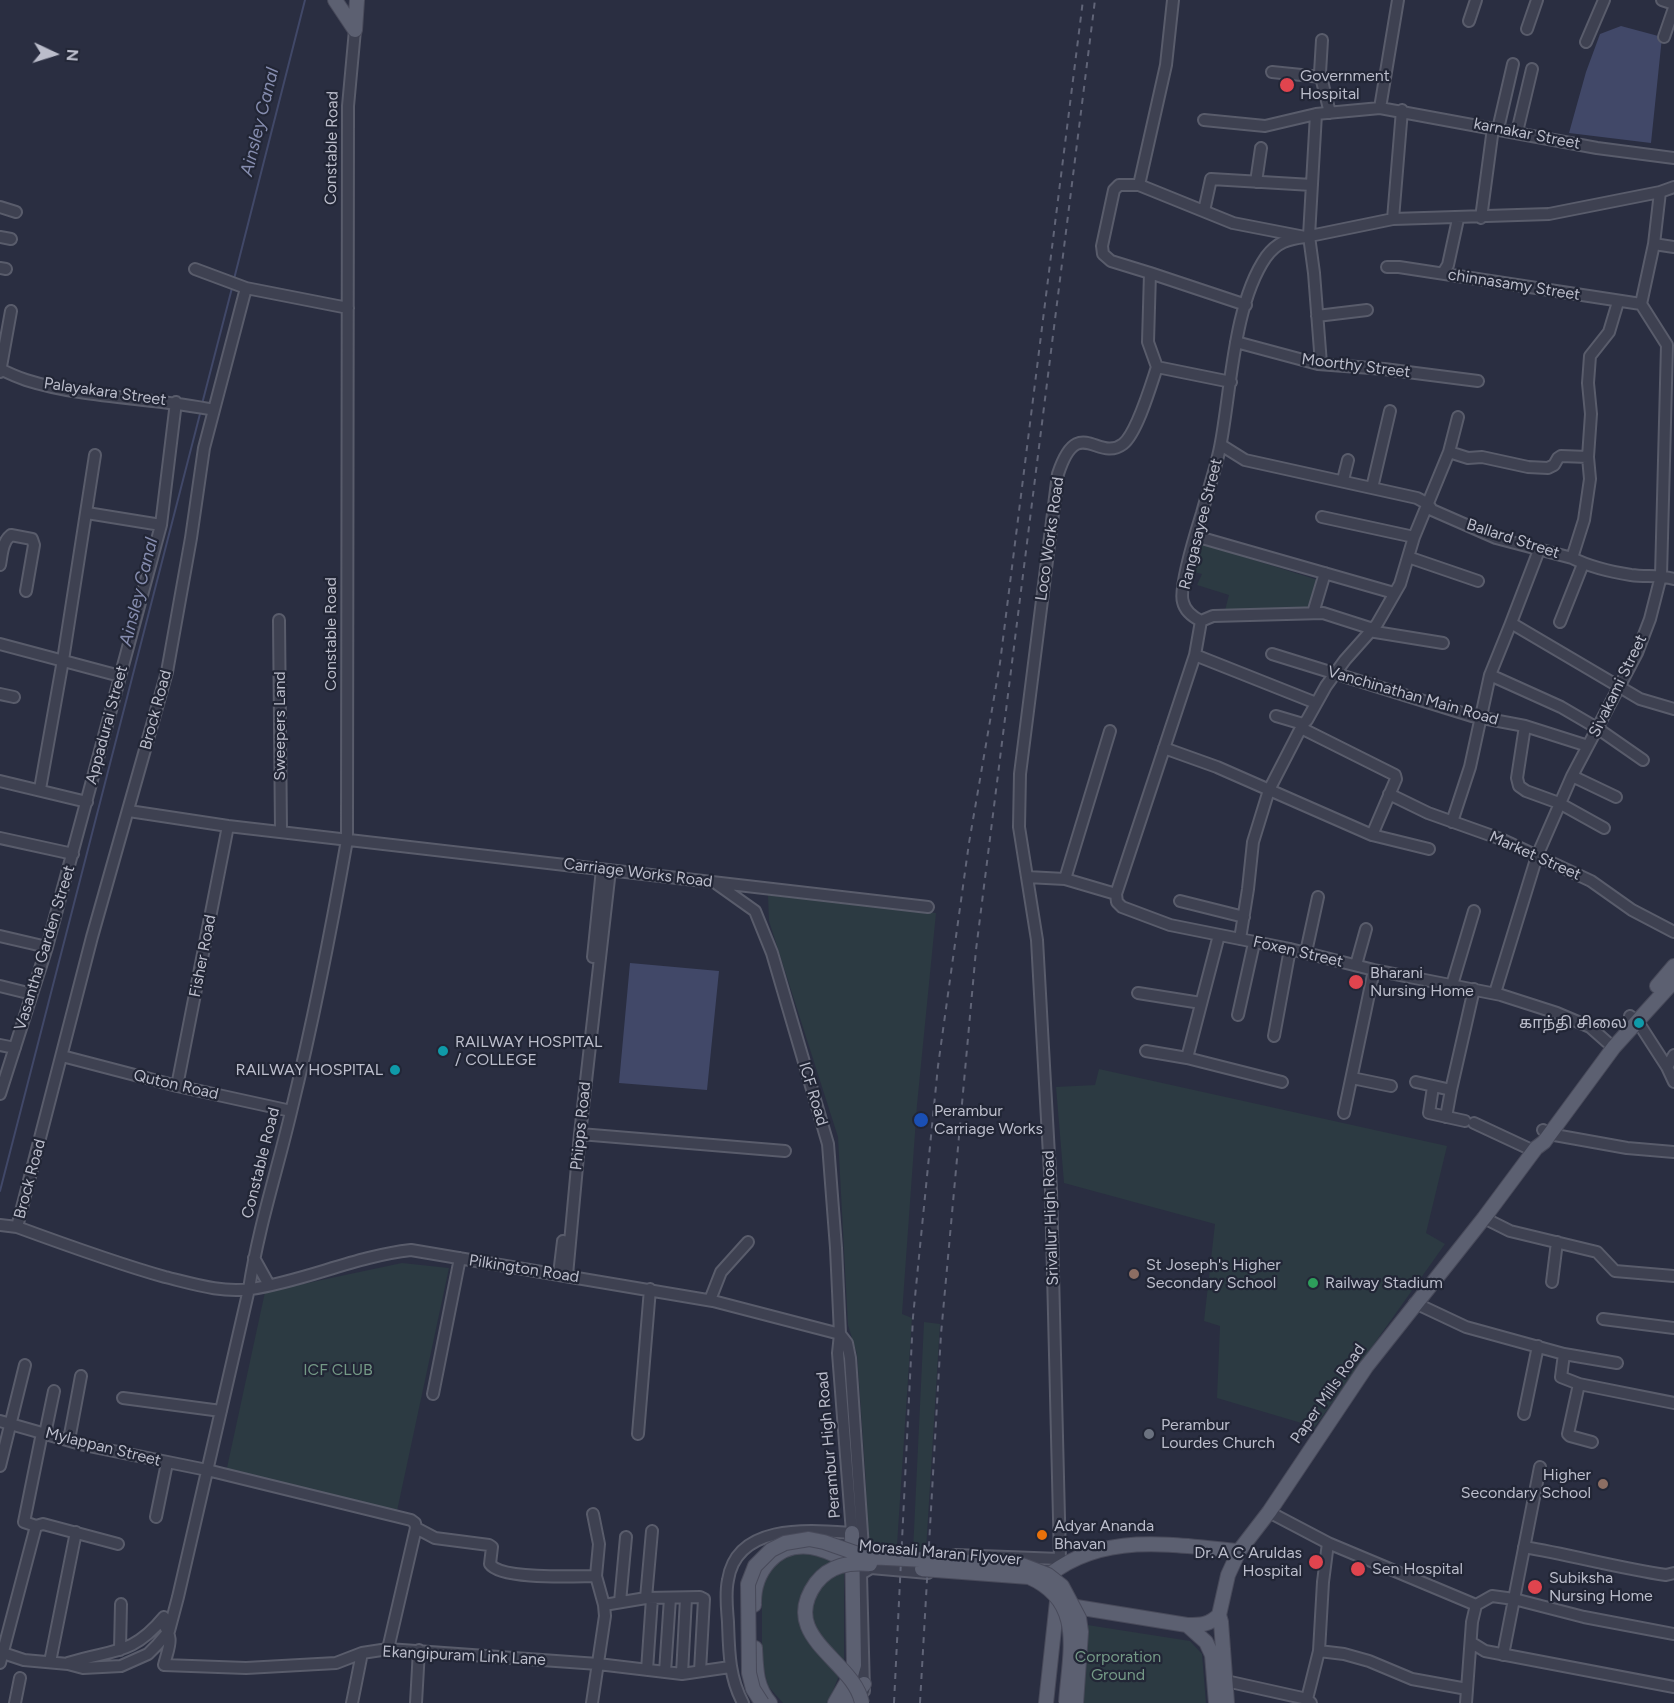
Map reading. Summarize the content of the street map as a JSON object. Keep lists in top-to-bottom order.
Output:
{
  "streets": {
    "main road": ["Constable Road", "Paper Mills Road", "Morasali Maran Flyover"],
    "street": [
      "karnakar Street",
      "chinnasamy Street",
      "Moorthy Street",
      "Palayakara Street",
      "Rangasayee Street",
      "Loco Works Road",
      "Ballard Street",
      "Sivakami Street",
      "Vanchinathan Main Road",
      "Brock Road",
      "Appadurai Street",
      "Sweepers Land",
      "Market Street",
      "Carriage Works Road",
      "Vasantha Garden Street",
      "Foxen Street",
      "Fisher Road",
      "Quton Road",
      "ICF Road",
      "Phipps Road",
      "Srivallur High Road",
      "Pilkington Road",
      "Perambur High Road",
      "Mylappan Street",
      "Ekangipuram Link Lane"
    ]
  },
  "crossings": [
    ["Constable Road", "Carriage Works Road"],
    ["Constable Road", "Quton Road"],
    ["Constable Road", "Pilkington Road"],
    ["Constable Road", "Mylappan Street"],
    ["Constable Road", "Ekangipuram Link Lane"],
    ["chinnasamy Street", "Sivakami Street"],
    ["Moorthy Street", "Rangasayee Street"],
    ["Palayakara Street", "Brock Road"],
    ["Palayakara Street", "Appadurai Street"],
    ["Rangasayee Street", "Ballard Street"],
    ["Loco Works Road", "Foxen Street"],
    ["Loco Works Road", "Srivallur High Road"],
    ["Ballard Street", "Sivakami Street"],
    ["Sivakami Street", "Vanchinathan Main Road"],
    ["Sivakami Street", "Market Street"],
    ["Sivakami Street", "Foxen Street"],
    ["Brock Road", "Quton Road"],
    ["Brock Road", "Pilkington Road"],
    ["Appadurai Street", "Vasantha Garden Street"],
    ["Carriage Works Road", "ICF Road"],
    ["Carriage Works Road", "Phipps Road"],
    ["Foxen Street", "Srivallur High Road"],
    ["Foxen Street", "Paper Mills Road"],
    ["Fisher Road", "Quton Road"],
    ["ICF Road", "Pilkington Road"],
    ["ICF Road", "Perambur High Road"],
    ["Phipps Road", "Pilkington Road"],
    ["Pilkington Road", "Perambur High Road"],
    ["Perambur High Road", "Ekangipuram Link Lane"]
  ],
  "water": ["Ainsley Canal"],
  "parks": ["ICF CLUB", "Corporation Ground"],
  "places": [
    "Government Hospital",
    "Bharani Nursing Home",
    "காந்தி சிலை",
    "RAILWAY HOSPITAL / COLLEGE",
    "RAILWAY HOSPITAL",
    "Perambur Carriage Works",
    "St Joseph's Higher Secondary School",
    "Railway Stadium",
    "Perambur Lourdes Church",
    "Higher Secondary School",
    "Adyar Ananda Bhavan",
    "Dr. A C Aruldas Hospital",
    "Sen Hospital",
    "Subiksha Nursing Home"
  ],
  "north": "right"
}
